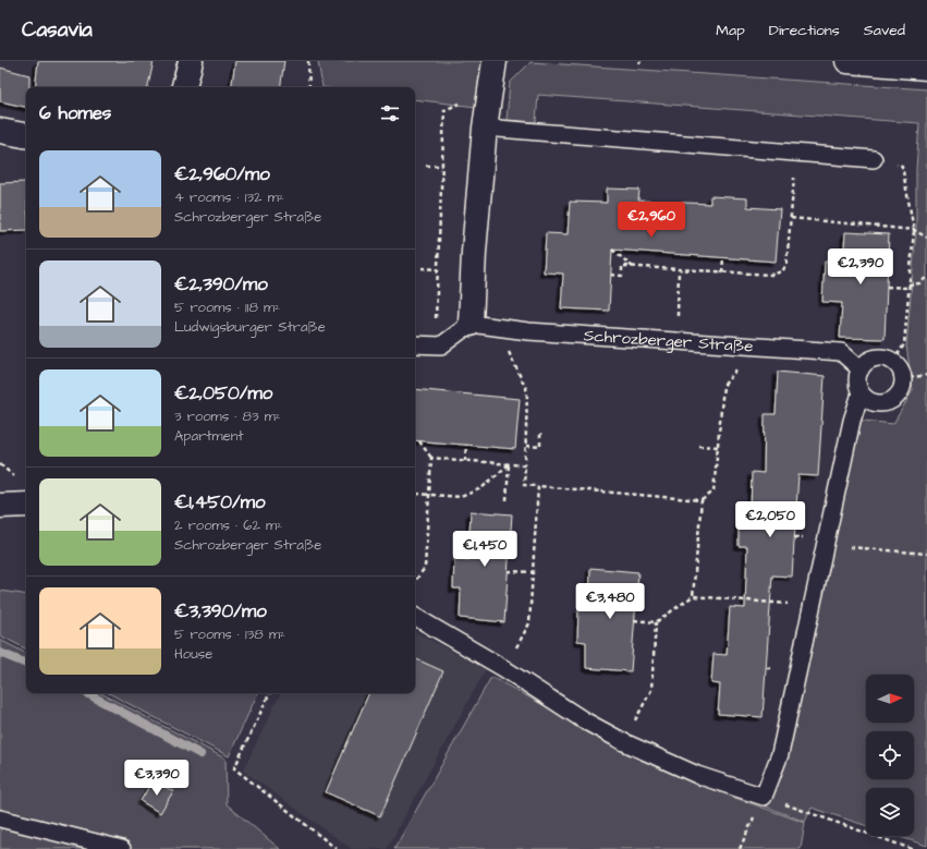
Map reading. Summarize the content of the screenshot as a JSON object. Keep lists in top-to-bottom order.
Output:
{
  "streets": {
    "lane": ["Schrozberger Straße"]
  },
  "north": "right",
  "page": {
    "header": "Casavia",
    "nav": ["Map", "Directions", "Saved"],
    "heading": "6 homes",
    "list": [
      {
        "name": "€2,960/mo",
        "note": "4 rooms · 132 m² · Schrozberger Straße"
      },
      {
        "name": "€2,390/mo",
        "note": "5 rooms · 118 m² · Ludwigsburger Straße"
      },
      {
        "name": "€2,050/mo",
        "note": "3 rooms · 83 m² · Apartment"
      },
      {
        "name": "€1,450/mo",
        "note": "2 rooms · 62 m² · Schrozberger Straße"
      },
      {
        "name": "€3,390/mo",
        "note": "5 rooms · 138 m² · House"
      }
    ],
    "price": [
      "€2,960",
      "€2,390",
      "€2,050",
      "€1,450",
      "€3,480",
      "€3,390"
    ]
  }
}
